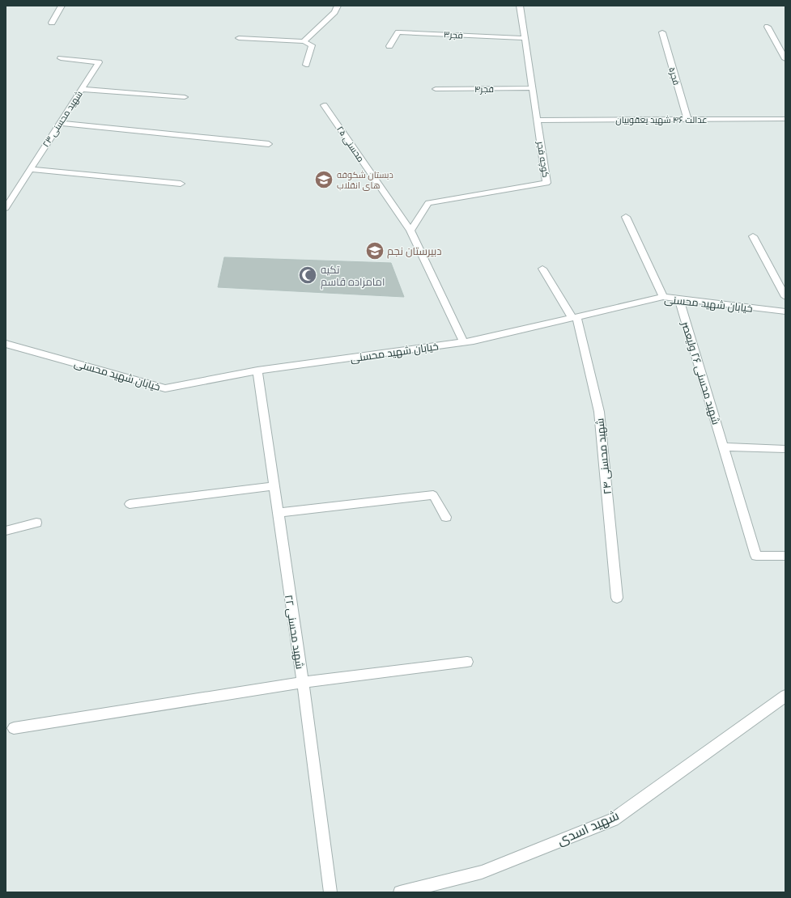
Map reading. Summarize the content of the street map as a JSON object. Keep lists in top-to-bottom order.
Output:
{
  "streets": {
    "street": [
      "فجر۳",
      "فجر۵",
      "فجر۴",
      "شهید محسنی ۲۳",
      "عدالت ۴۶ شهید یعقوبیان",
      "محسنی ۲۵",
      "کوچه فجر",
      "خیابان شهید محسنی",
      "شهید محسنی ۲۶ ولیعصر",
      "شهید محسنی ۲۴",
      "شهید محسنی ۲۲",
      "شهید اسدی"
    ]
  },
  "crossings": [
    ["فجر۳", "کوچه فجر"],
    ["فجر۵", "عدالت ۴۶ شهید یعقوبیان"],
    ["فجر۴", "کوچه فجر"],
    ["عدالت ۴۶ شهید یعقوبیان", "کوچه فجر"],
    ["محسنی ۲۵", "کوچه فجر"],
    ["محسنی ۲۵", "خیابان شهید محسنی"],
    ["خیابان شهید محسنی", "شهید محسنی ۲۶ ولیعصر"],
    ["خیابان شهید محسنی", "شهید محسنی ۲۴"],
    ["خیابان شهید محسنی", "شهید محسنی ۲۲"]
  ],
  "places": {
    "school or university": ["دبستان شکوفه های انقلاب", "دبیرستان نجم"],
    "mosque": ["تکیه امامزاده قاسم"]
  }
}
